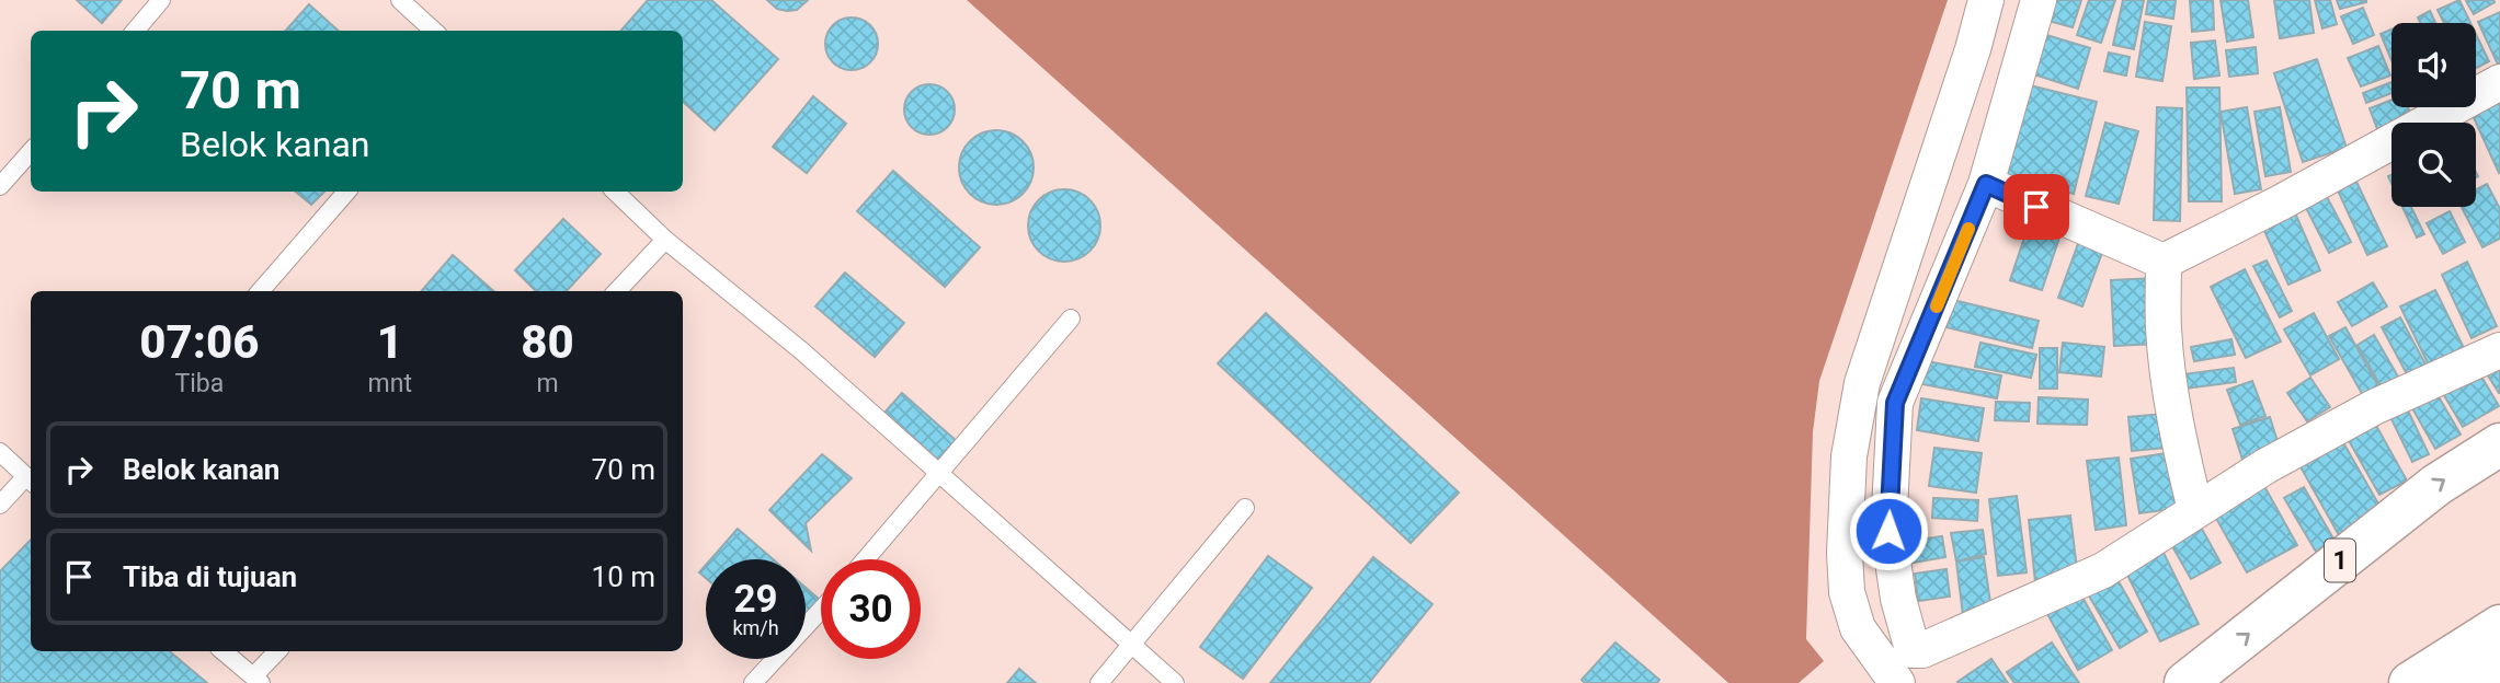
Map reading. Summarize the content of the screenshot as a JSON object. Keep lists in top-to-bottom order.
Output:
{
  "streets": {
    "highway": ["1"]
  },
  "page": {
    "turn": ["70 m", "Belok kanan"],
    "eta": [
      "07:06",
      "Tiba",
      "1",
      "mnt",
      "80",
      "m"
    ],
    "list": [
      {
        "name": "Belok kanan",
        "value": "70 m"
      },
      {
        "name": "Tiba di tujuan",
        "value": "10 m"
      }
    ],
    "speed": "29 km/h",
    "limit": "30"
  }
}
